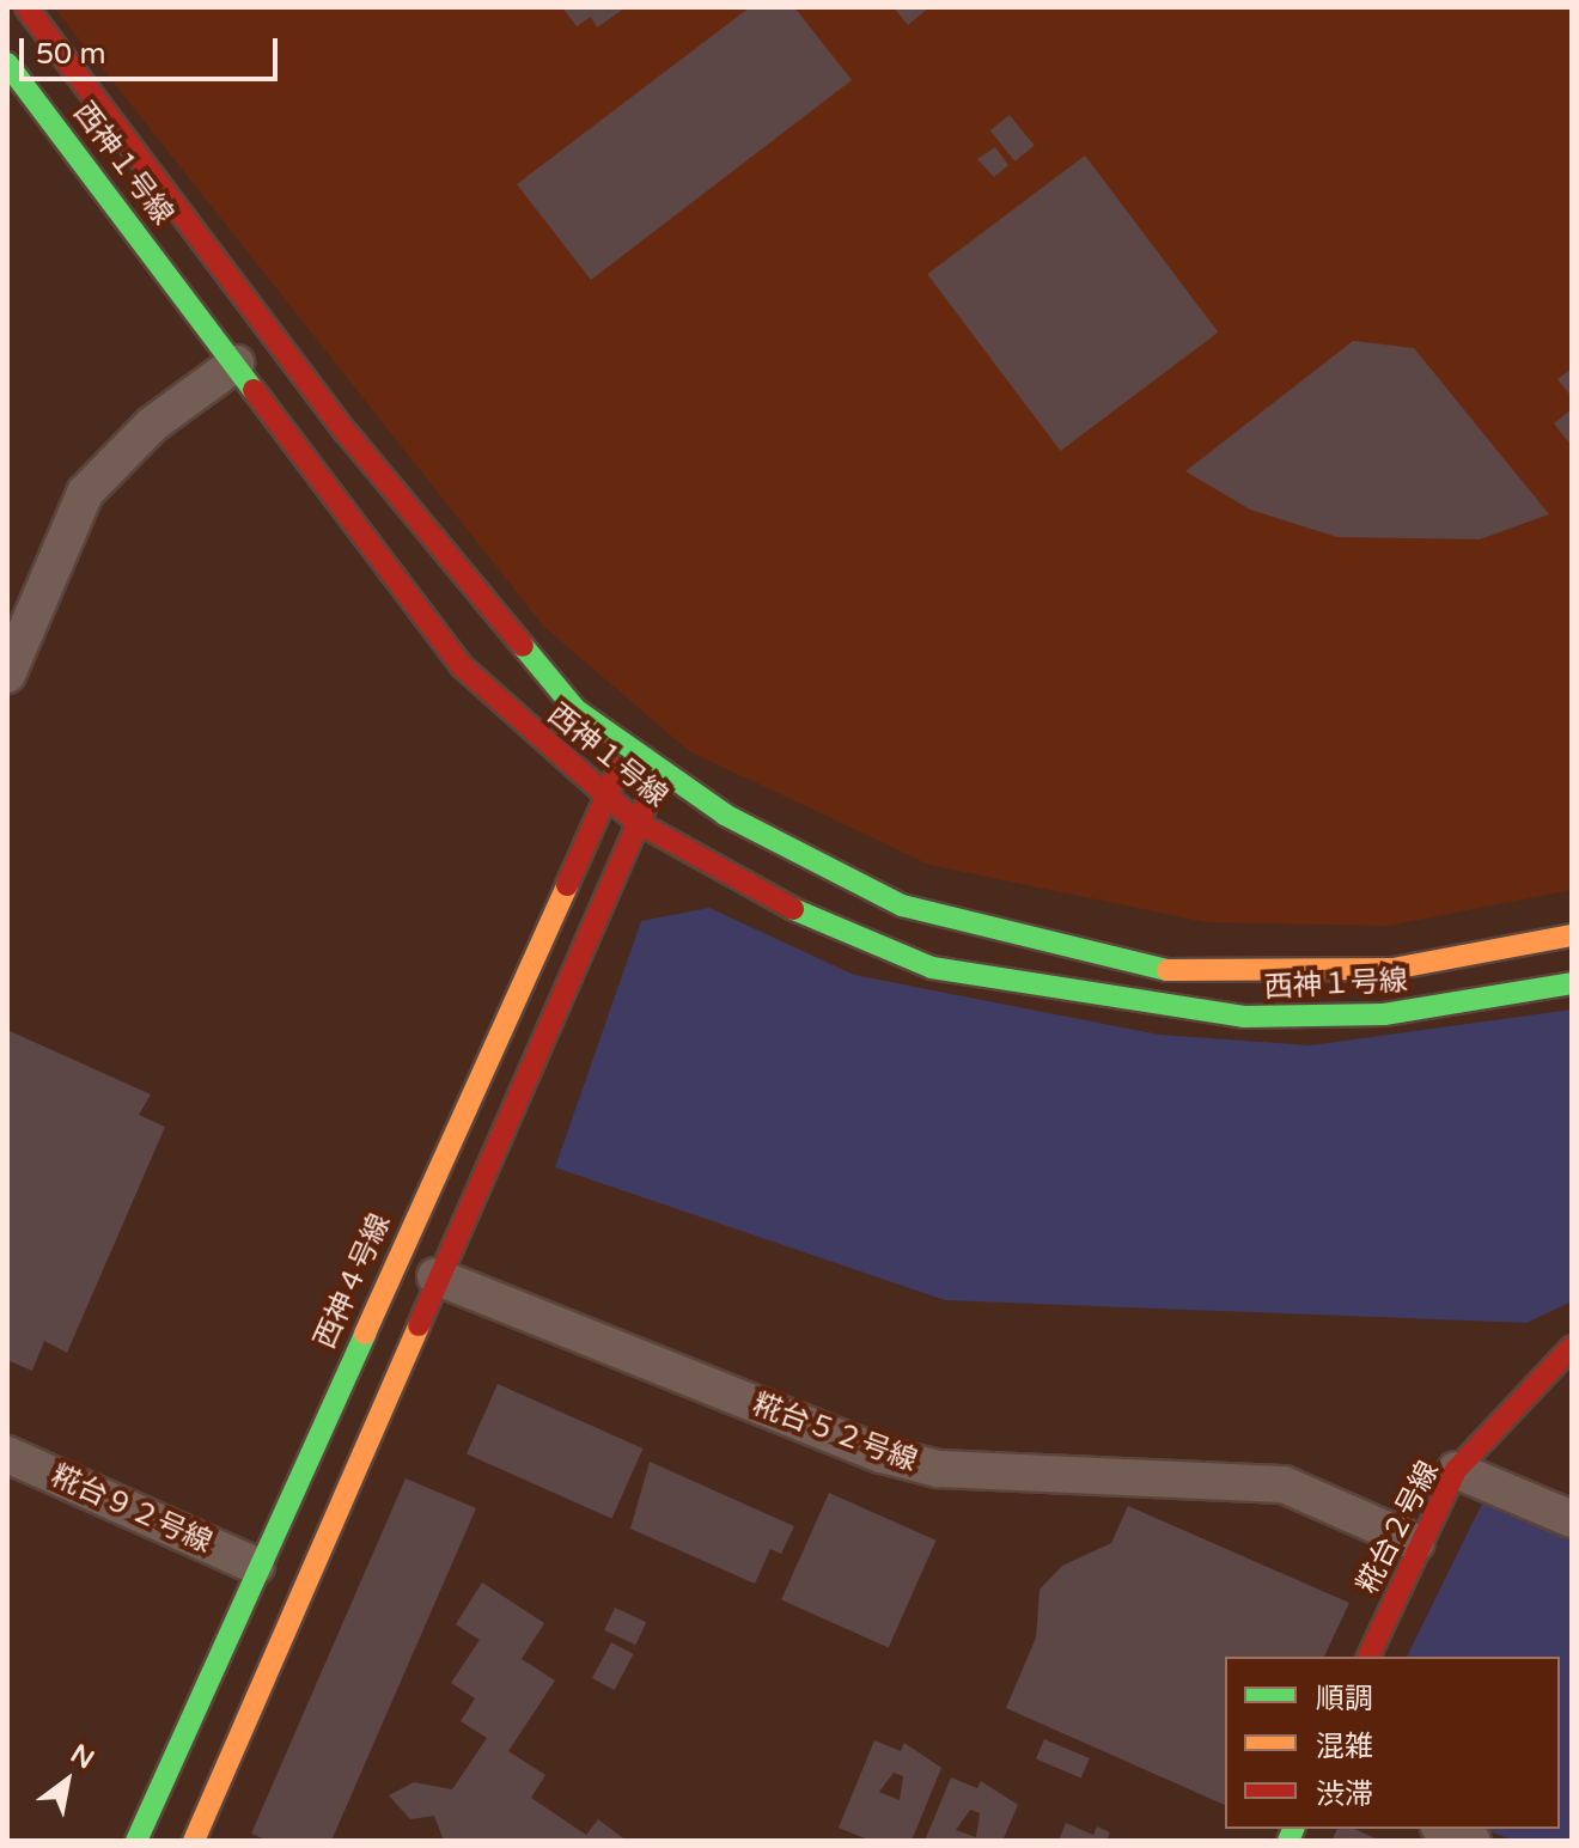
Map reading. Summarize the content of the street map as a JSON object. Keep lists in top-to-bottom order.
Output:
{
  "streets": {
    "street": [
      "西神１号線",
      "西神４号線",
      "糀台５２号線",
      "糀台９２号線",
      "糀台２号線"
    ]
  },
  "crossings": [
    ["西神１号線", "西神４号線"],
    ["西神４号線", "糀台９２号線"],
    ["糀台５２号線", "糀台２号線"]
  ],
  "legend": ["順調", "混雑", "渋滞"],
  "scale_bar": "50 m",
  "north": "top right"
}
